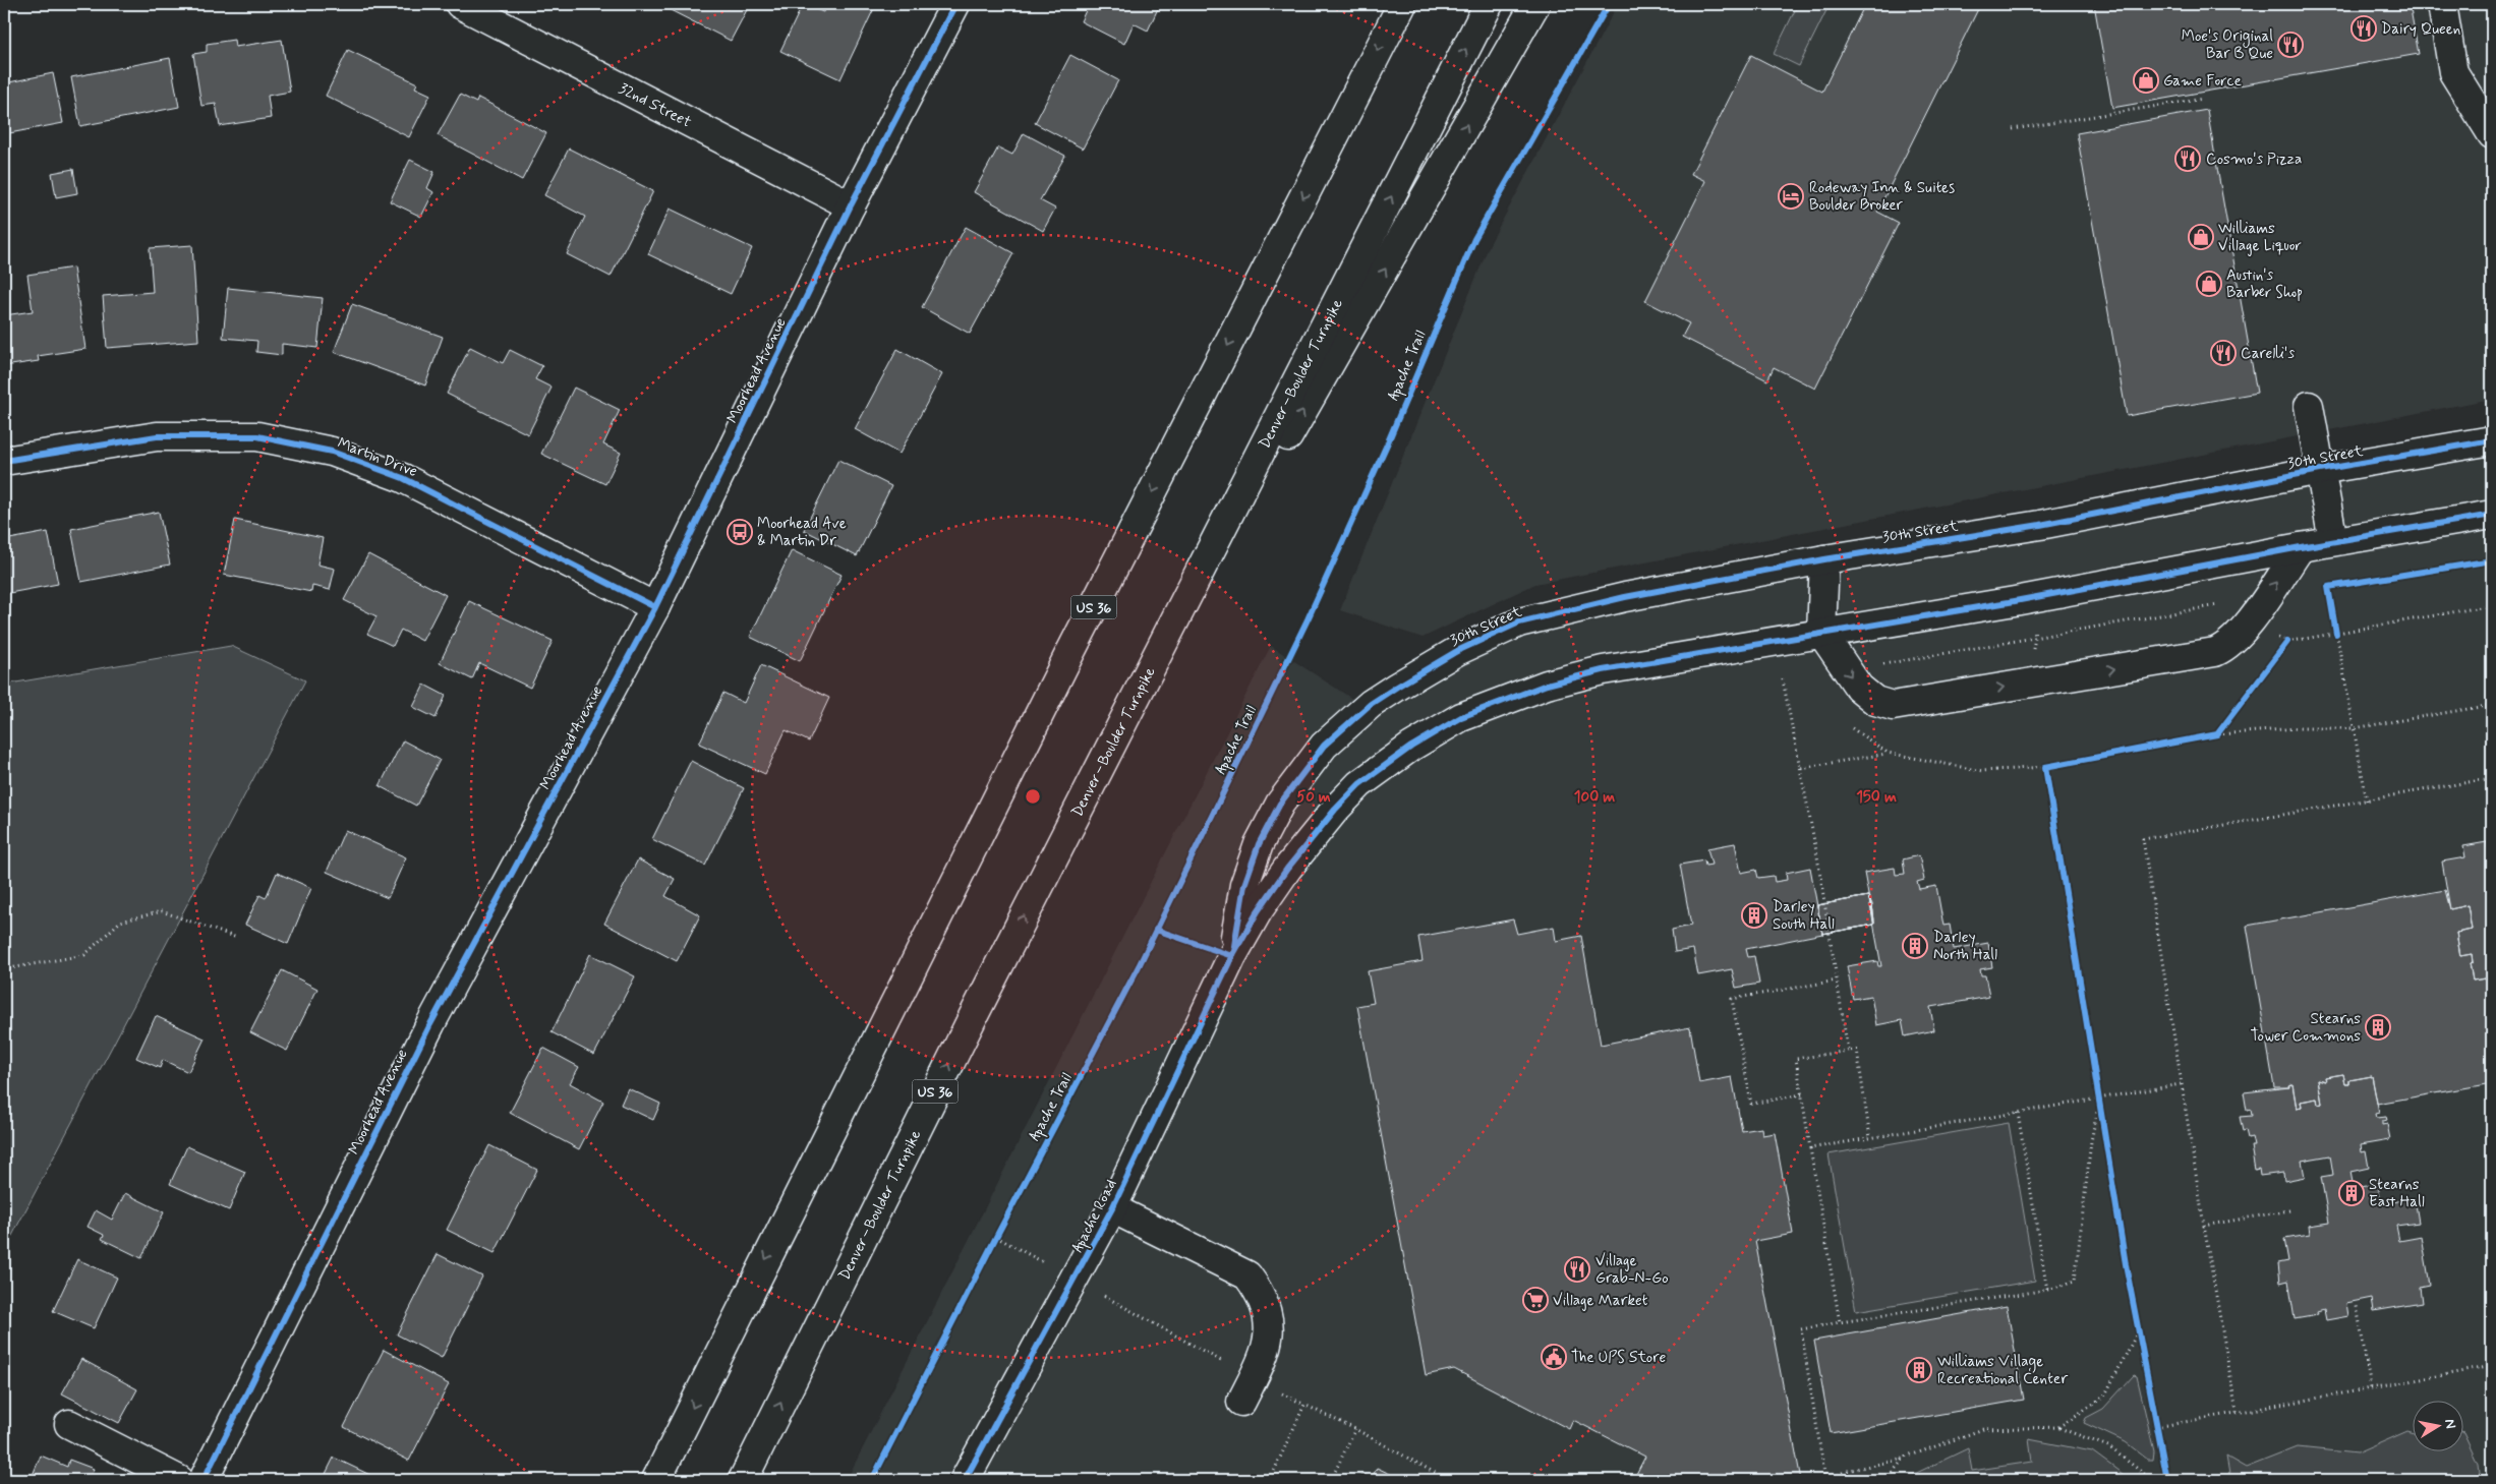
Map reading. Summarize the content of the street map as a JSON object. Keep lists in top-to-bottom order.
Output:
{
  "streets": {
    "main road": [
      "32nd Street",
      "Moorhead Avenue",
      "Denver–Boulder Turnpike",
      "Martin Drive",
      "30th Street",
      "US 36",
      "Apache Road"
    ],
    "cycle path": ["Apache Trail"]
  },
  "crossings": [
    ["32nd Street", "Moorhead Avenue"],
    ["Moorhead Avenue", "Martin Drive"],
    ["30th Street", "Apache Road"]
  ],
  "places": {
    "restaurant": [
      "Dairy Queen",
      "Moe's Original Bar B Que",
      "Cosmo's Pizza",
      "Carelli's",
      "Village Grab-N-Go"
    ],
    "shop": ["Game Force", "Williams Village Liquor", "Austin's Barber Shop"],
    "hotel": ["Rodeway Inn & Suites Boulder Broker"],
    "bus stop": ["Moorhead Ave & Martin Dr"],
    "building": [
      "Darley South Hall",
      "Darley North Hall",
      "Stearns Tower Commons",
      "Stearns East Hall",
      "Williams Village Recreational Center"
    ],
    "supermarket": ["Village Market"],
    "public building": ["The UPS Store"]
  },
  "north": "right",
  "rings": ["50 m", "100 m", "150 m"]
}
